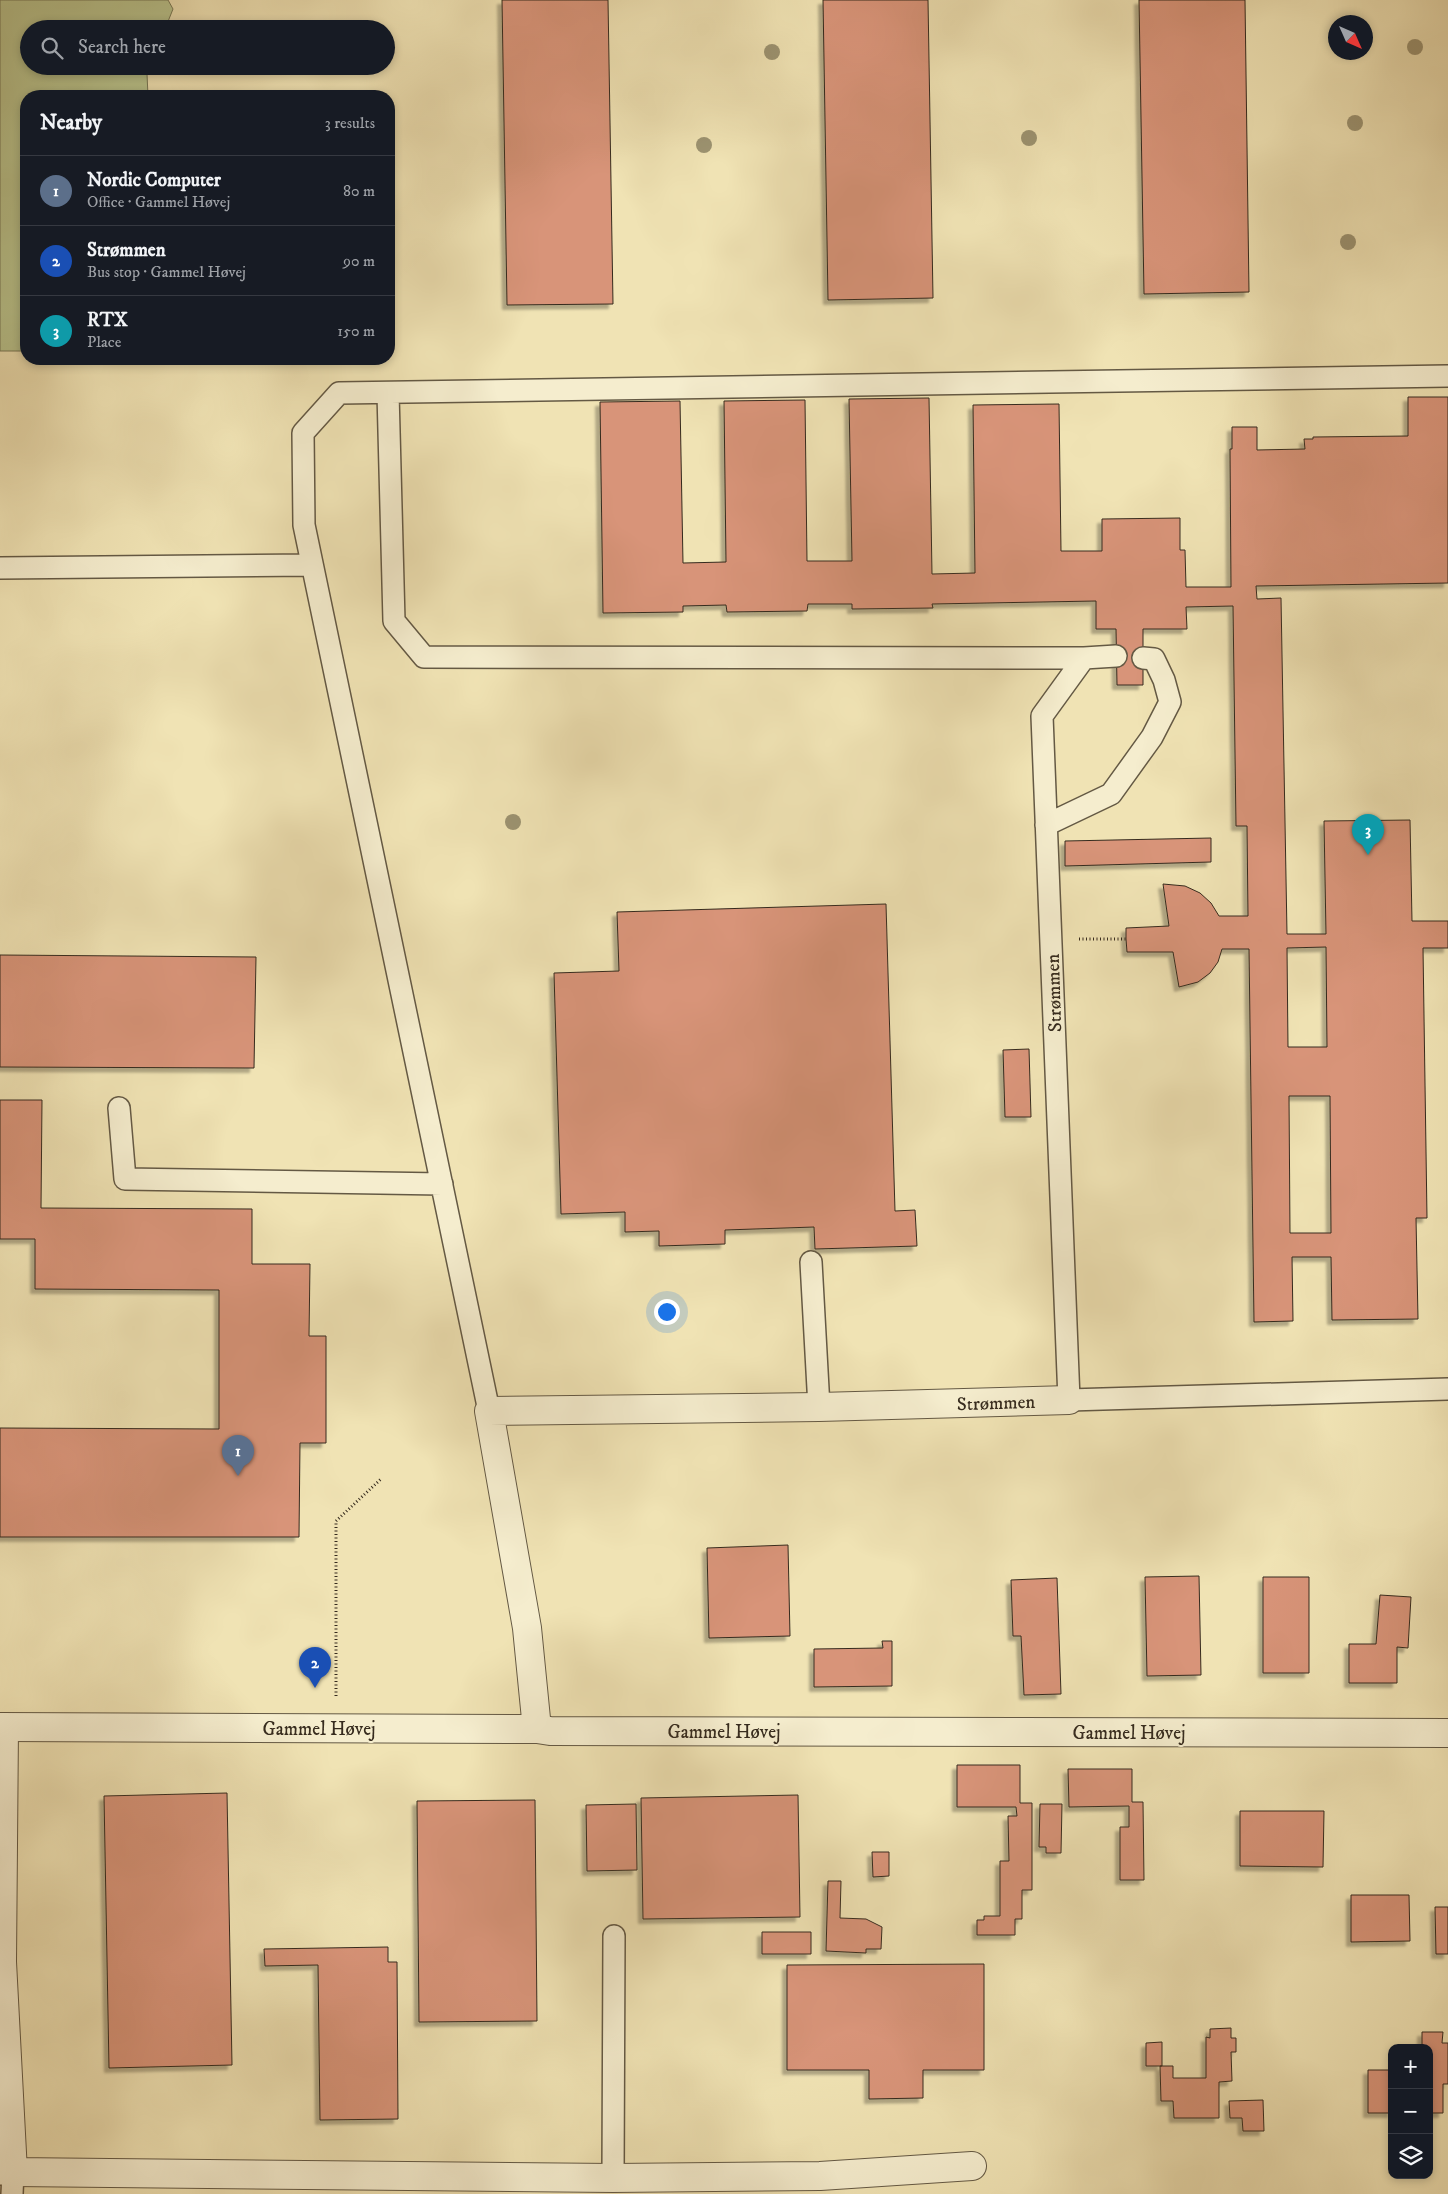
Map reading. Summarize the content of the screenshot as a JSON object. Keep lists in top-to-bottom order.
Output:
{
  "streets": {
    "street": ["Strømmen", "Gammel Høvej"]
  },
  "north": "bottom right",
  "page": {
    "search": "Search here",
    "heading": ["Nearby", "3 results"],
    "list": [
      {
        "mark": "1",
        "name": "Nordic Computer",
        "note": "Office · Gammel Høvej",
        "value": "80 m"
      },
      {
        "mark": "2",
        "name": "Strømmen",
        "note": "Bus stop · Gammel Høvej",
        "value": "90 m"
      },
      {
        "mark": "3",
        "name": "RTX",
        "note": "Place",
        "value": "150 m"
      }
    ],
    "pins": ["3", "1", "2"],
    "map_buttons": ["+", "−"]
  }
}
